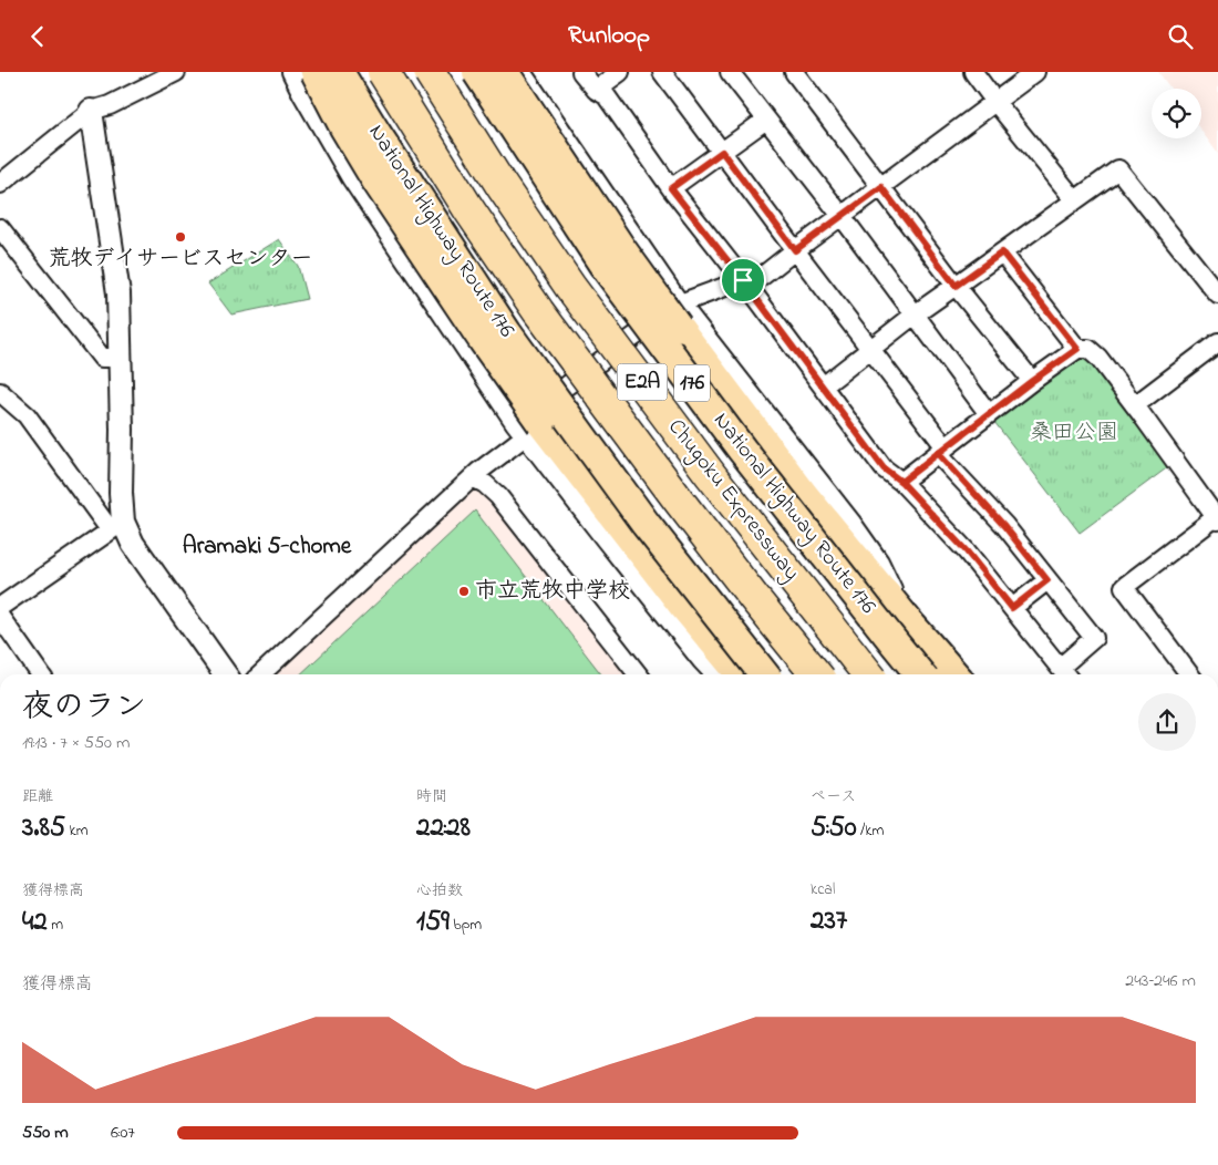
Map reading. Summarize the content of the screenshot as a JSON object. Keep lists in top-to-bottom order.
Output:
{
  "streets": {
    "highway": [
      "National Highway Route 176",
      "E2A",
      "176",
      "Chugoku Expressway"
    ]
  },
  "districts": ["Aramaki 5-chome"],
  "parks": ["桑田公園"],
  "places": ["荒牧デイサービスセンター", "市立荒牧中学校"],
  "page": {
    "header": "Runloop",
    "heading": ["夜のラン", "19:13 · 7 × 550 m"],
    "stats": [
      ["距離", "3.85 km"],
      ["時間", "22:28"],
      ["ペース", "5:50 /km"],
      ["獲得標高", "42 m"],
      ["心拍数", "159 bpm"],
      ["kcal", "237"]
    ],
    "chart": ["獲得標高", "243–246 m"],
    "list": [
      {
        "name": "550 m",
        "note": "6:07"
      }
    ]
  }
}
